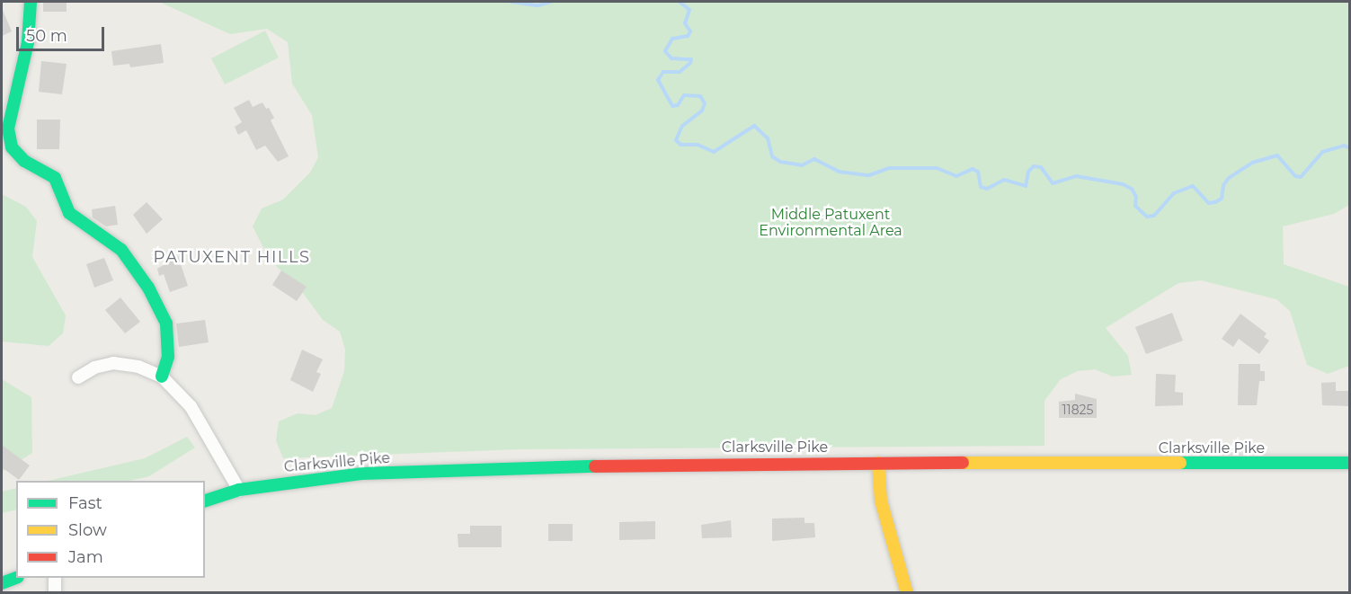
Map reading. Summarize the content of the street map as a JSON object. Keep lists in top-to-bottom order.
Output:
{
  "streets": {
    "main road": ["Clarksville Pike"]
  },
  "districts": ["PATUXENT HILLS"],
  "parks": ["Middle Patuxent Environmental Area"],
  "house_numbers": ["11825"],
  "legend": ["Fast", "Slow", "Jam"],
  "scale_bar": "50 m"
}
